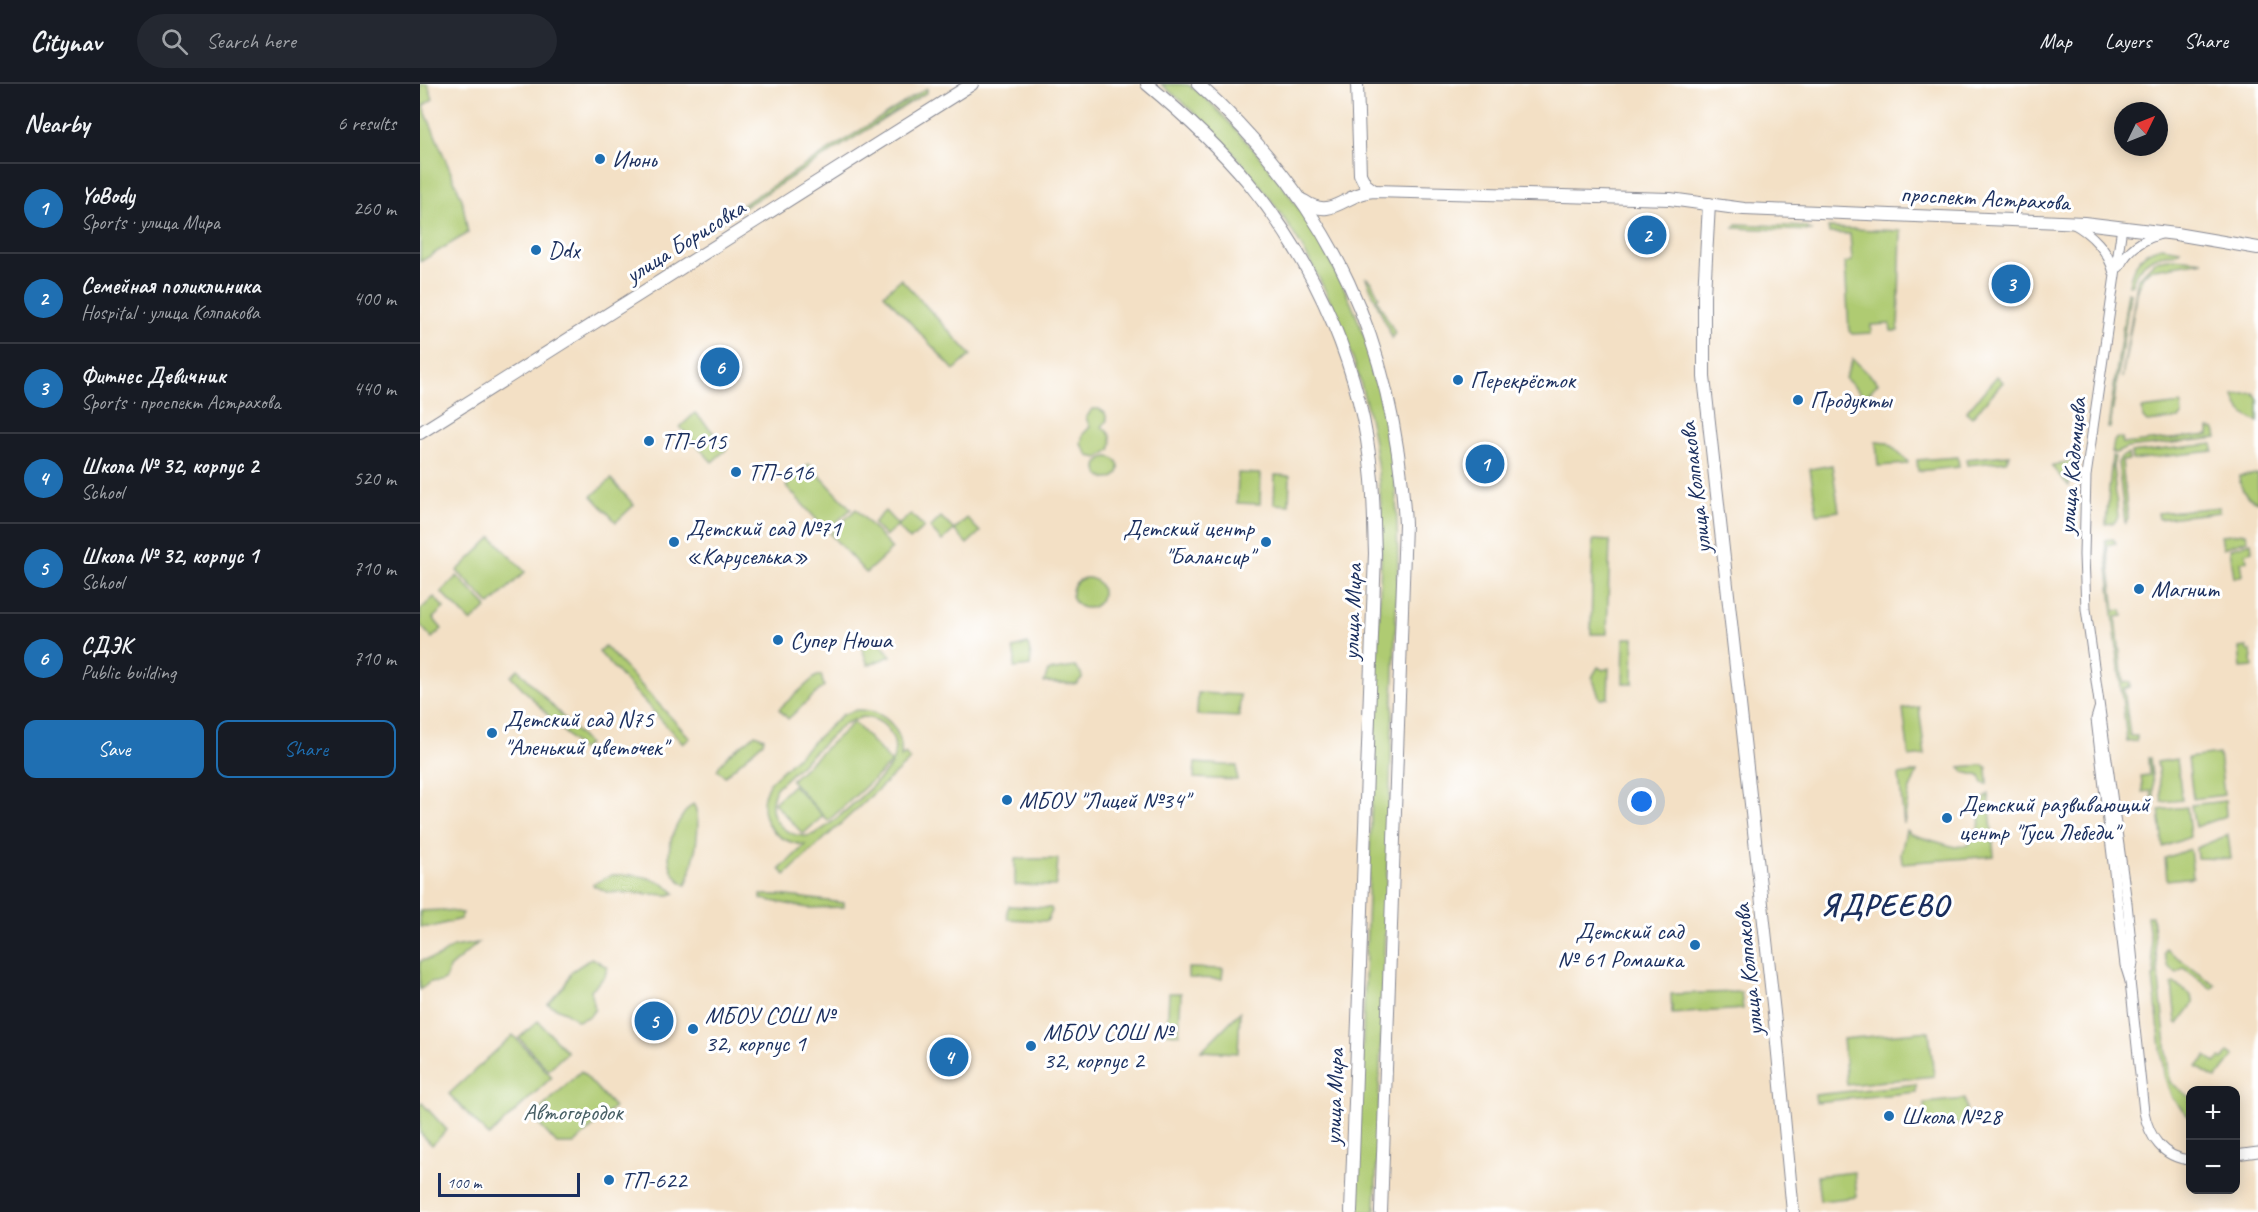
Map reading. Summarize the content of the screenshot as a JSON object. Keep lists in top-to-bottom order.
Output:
{
  "streets": {
    "street": [
      "проспект Астрахова",
      "улица Борисовка",
      "улица Кадомцева",
      "улица Колпакова",
      "улица Мира"
    ]
  },
  "crossings": [
    ["проспект Астрахова", "улица Кадомцева"],
    ["проспект Астрахова", "улица Колпакова"]
  ],
  "districts": ["ЯДРЕЕВО"],
  "parks": ["Автогородок"],
  "places": [
    "Июнь",
    "Ddx",
    "Перекрёсток",
    "Продукты",
    "ТП-615",
    "ТП-616",
    "Детский сад №71 «Каруселька»",
    "Детский центр \"Балансир\"",
    "Магнит",
    "Супер Нюша",
    "Детский сад N75 \"Аленький цветочек\"",
    "МБОУ \"Лицей №34\"",
    "Детский развивающий центр \"Гуси Лебеди\"",
    "Детский сад № 61 Ромашка",
    "МБОУ СОШ № 32, корпус 1",
    "МБОУ СОШ № 32, корпус 2",
    "Школа №28",
    "ТП-622"
  ],
  "scale_bar": "100 m",
  "north": "top right",
  "page": {
    "header": "Citynav",
    "search": "Search here",
    "nav": ["Map", "Layers", "Share"],
    "heading": ["Nearby", "6 results"],
    "list": [
      {
        "mark": "1",
        "name": "YoBody",
        "note": "Sports · улица Мира",
        "value": "260 m"
      },
      {
        "mark": "2",
        "name": "Семейная поликлиника",
        "note": "Hospital · улица Колпакова",
        "value": "400 m"
      },
      {
        "mark": "3",
        "name": "Фитнес Девичник",
        "note": "Sports · проспект Астрахова",
        "value": "440 m"
      },
      {
        "mark": "4",
        "name": "Школа № 32, корпус 2",
        "note": "School",
        "value": "520 m"
      },
      {
        "mark": "5",
        "name": "Школа № 32, корпус 1",
        "note": "School",
        "value": "710 m"
      },
      {
        "mark": "6",
        "name": "СДЭК",
        "note": "Public building",
        "value": "710 m"
      }
    ],
    "pins": [
      "2",
      "3",
      "6",
      "1",
      "5",
      "4"
    ],
    "buttons": ["Save", "Share"],
    "map_buttons": ["+", "−"],
    "scale": "100 m"
  }
}
